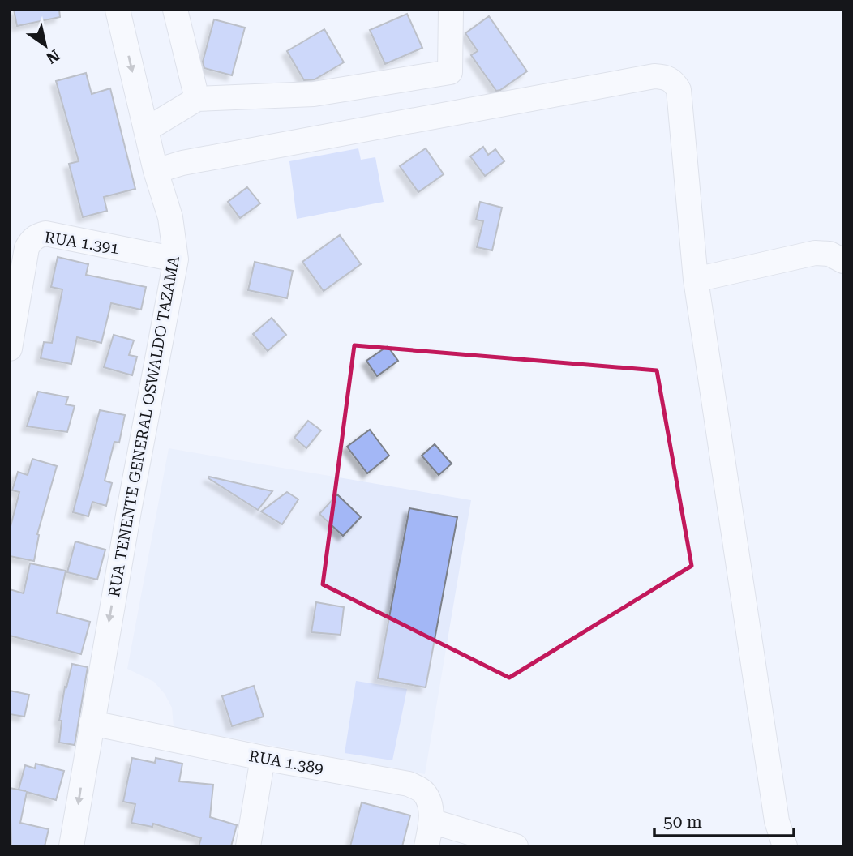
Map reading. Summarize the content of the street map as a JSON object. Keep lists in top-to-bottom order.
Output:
{
  "streets": {
    "street": ["RUA 1.391", "RUA TENENTE GENERAL OSWALDO TAZAMA", "RUA 1.389"]
  },
  "crossings": [
    ["RUA 1.391", "RUA TENENTE GENERAL OSWALDO TAZAMA"],
    ["RUA TENENTE GENERAL OSWALDO TAZAMA", "RUA 1.389"]
  ],
  "one_way": ["RUA TENENTE GENERAL OSWALDO TAZAMA"],
  "scale_bar": "50 m",
  "north": "bottom right"
}
